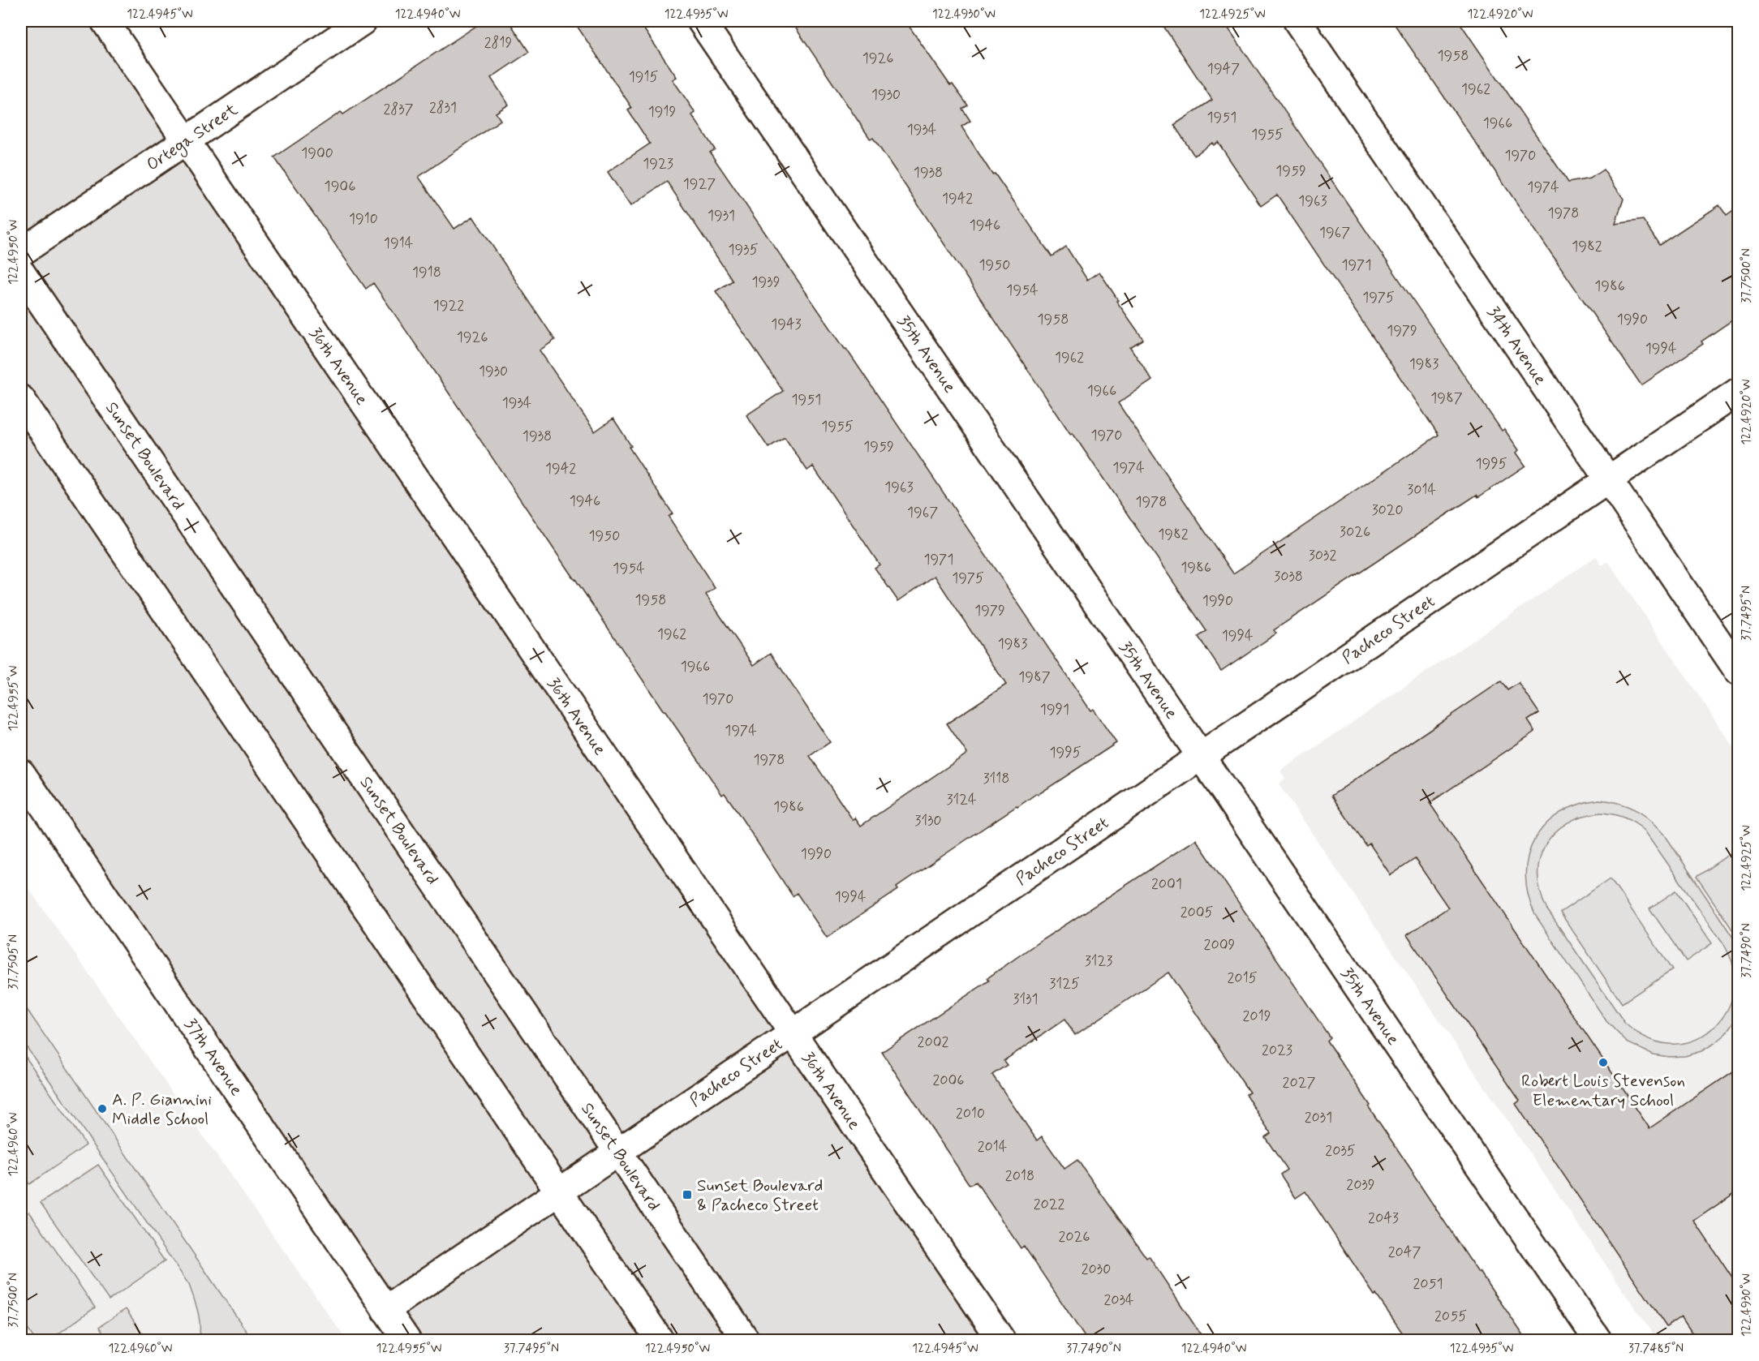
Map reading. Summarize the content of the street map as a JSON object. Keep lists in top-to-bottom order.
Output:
{
  "streets": {
    "street": [
      "Ortega Street",
      "34th Avenue",
      "35th Avenue",
      "36th Avenue",
      "Sunset Boulevard",
      "Pacheco Street",
      "37th Avenue"
    ]
  },
  "crossings": [
    ["Ortega Street", "36th Avenue"],
    ["34th Avenue", "Pacheco Street"],
    ["35th Avenue", "Pacheco Street"],
    ["36th Avenue", "Pacheco Street"],
    ["Sunset Boulevard", "Pacheco Street"],
    ["Pacheco Street", "37th Avenue"]
  ],
  "places": {
    "other": ["Robert Louis Stevenson Elementary School", "A. P. Giannini Middle School"],
    "transit": ["Sunset Boulevard & Pacheco Street"]
  },
  "house_numbers": [
    "2819",
    "1958",
    "1926",
    "1947",
    "1915",
    "1962",
    "1930",
    "2831",
    "2837",
    "1919",
    "1951",
    "1966",
    "1934",
    "1955",
    "1900",
    "1970",
    "1923",
    "1959",
    "1938",
    "1927",
    "1906",
    "1974",
    "1942",
    "1963",
    "1978",
    "1931",
    "1910",
    "1946",
    "1967",
    "1914",
    "1982",
    "1935",
    "1950",
    "1971",
    "1918",
    "1939",
    "1986",
    "1954",
    "1975",
    "1922",
    "1958",
    "1990",
    "1943",
    "1979",
    "1926",
    "1994",
    "1962",
    "1983",
    "1930",
    "1966",
    "1987",
    "1951",
    "1934",
    "1955",
    "1970",
    "1938",
    "1959",
    "1995",
    "1974",
    "1942",
    "1963",
    "3014",
    "1946",
    "1978",
    "3020",
    "1967",
    "3026",
    "1982",
    "1950",
    "3032",
    "1971",
    "1986",
    "1954",
    "3038",
    "1975",
    "1958",
    "1990",
    "1979",
    "1962",
    "1994",
    "1983",
    "1966",
    "1987",
    "1970",
    "1991",
    "1974",
    "1995",
    "1978",
    "3118",
    "3124",
    "1986",
    "3130",
    "1990",
    "2001",
    "1994",
    "2005",
    "2009",
    "3123",
    "2015",
    "3125",
    "3131",
    "2019",
    "2002",
    "2023",
    "2006",
    "2027",
    "2010",
    "2031",
    "2014",
    "2035",
    "2018",
    "2039",
    "2022",
    "2043",
    "2026",
    "2047",
    "2030",
    "2051",
    "2034",
    "2055"
  ],
  "coordinates": [
    "122.4945°W",
    "122.4940°W",
    "122.4935°W",
    "122.4930°W",
    "122.4925°W",
    "122.4920°W",
    "122.4950°W",
    "37.7500°N",
    "37.7495°N",
    "122.4955°W",
    "37.7490°N",
    "37.7505°N",
    "122.4960°W",
    "37.7485°N"
  ]
}
